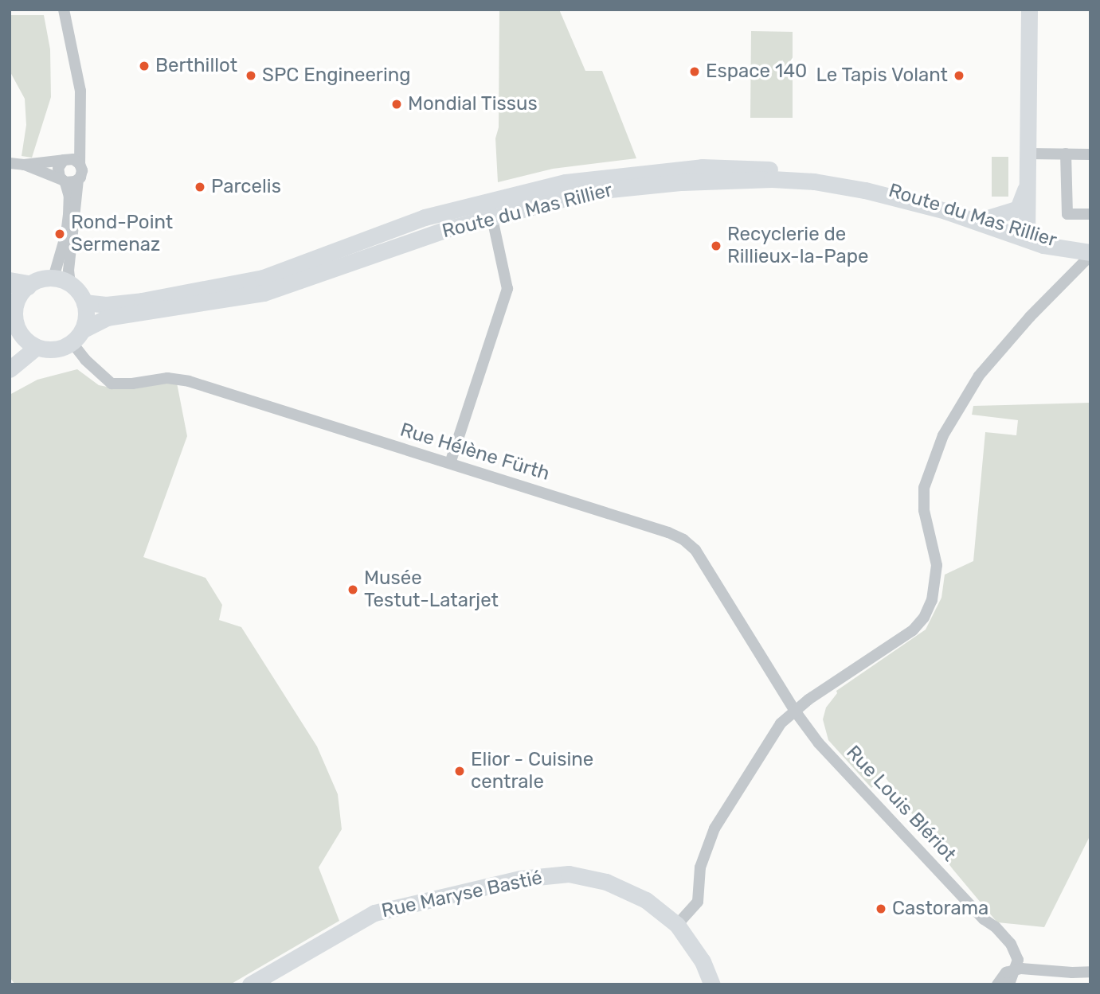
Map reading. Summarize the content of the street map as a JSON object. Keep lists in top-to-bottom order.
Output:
{
  "streets": {
    "main road": ["Route du Mas Rillier", "Rue Maryse Bastié"],
    "street": ["Rue Hélène Fürth", "Rue Louis Blériot"]
  },
  "crossings": [
    ["Route du Mas Rillier", "Rue Hélène Fürth"],
    ["Rue Hélène Fürth", "Rue Louis Blériot"]
  ],
  "places": [
    "Berthillot",
    "Espace 140",
    "SPC Engineering",
    "Le Tapis Volant",
    "Mondial Tissus",
    "Parcelis",
    "Rond-Point Sermenaz",
    "Recyclerie de Rillieux-la-Pape",
    "Musée Testut-Latarjet",
    "Elior - Cuisine centrale",
    "Castorama"
  ]
}
